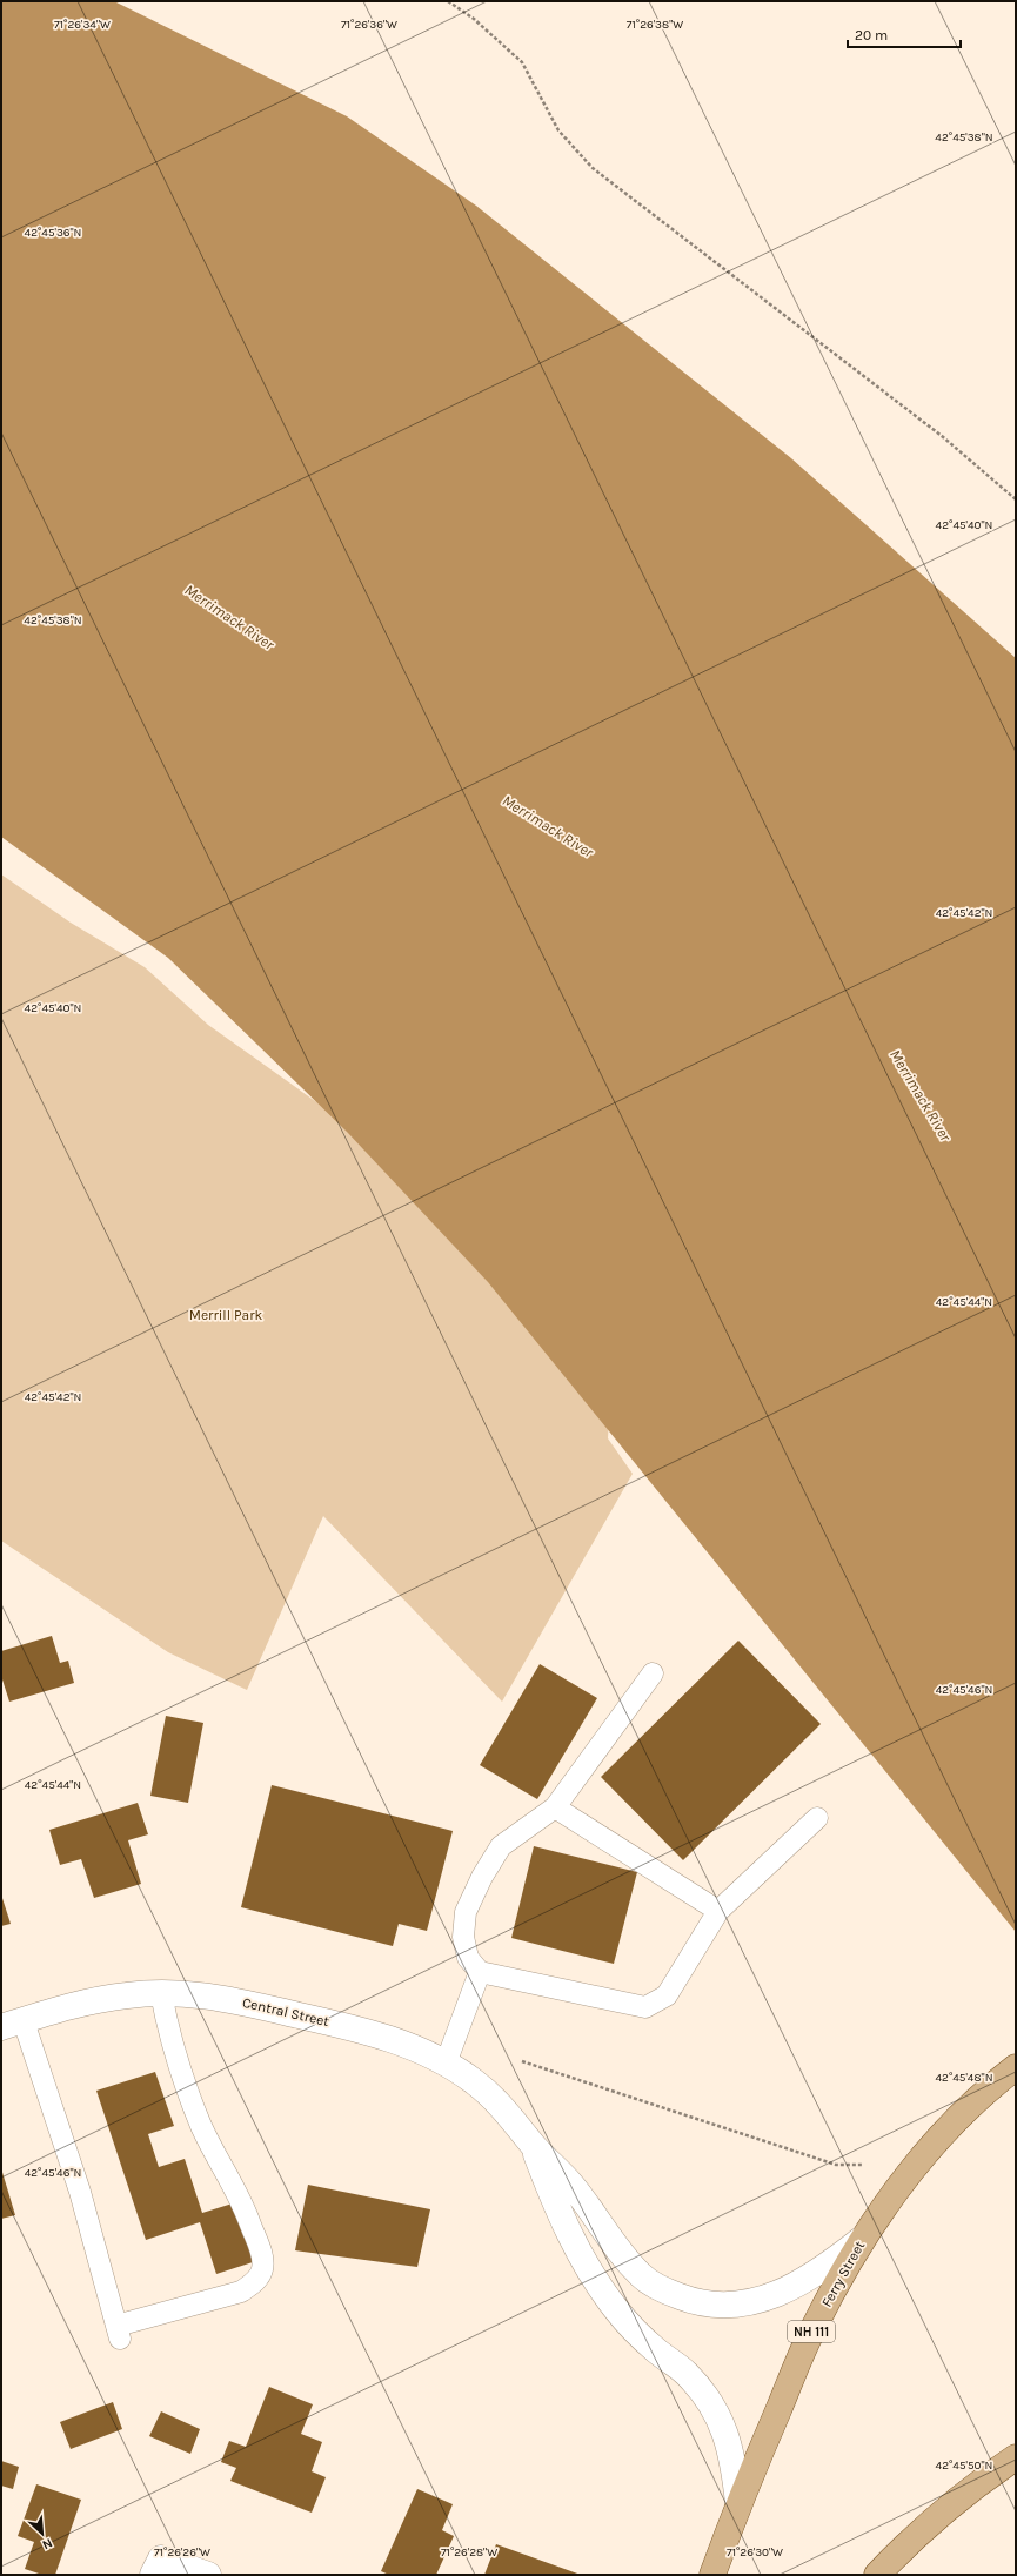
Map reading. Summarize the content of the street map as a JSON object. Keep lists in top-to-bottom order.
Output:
{
  "streets": {
    "main road": ["Central Street", "Ferry Street", "NH 111"]
  },
  "water": ["Merrimack River"],
  "parks": ["Merrill Park"],
  "scale_bar": "20 m",
  "north": "bottom right",
  "coordinates": [
    "71°26'34\"W",
    "71°26'36\"W",
    "71°26'38\"W",
    "42°45'38\"N",
    "42°45'36\"N",
    "42°45'40\"N",
    "42°45'42\"N",
    "42°45'44\"N",
    "42°45'46\"N",
    "42°45'48\"N",
    "42°45'50\"N",
    "71°26'26\"W",
    "71°26'28\"W",
    "71°26'30\"W"
  ]
}
